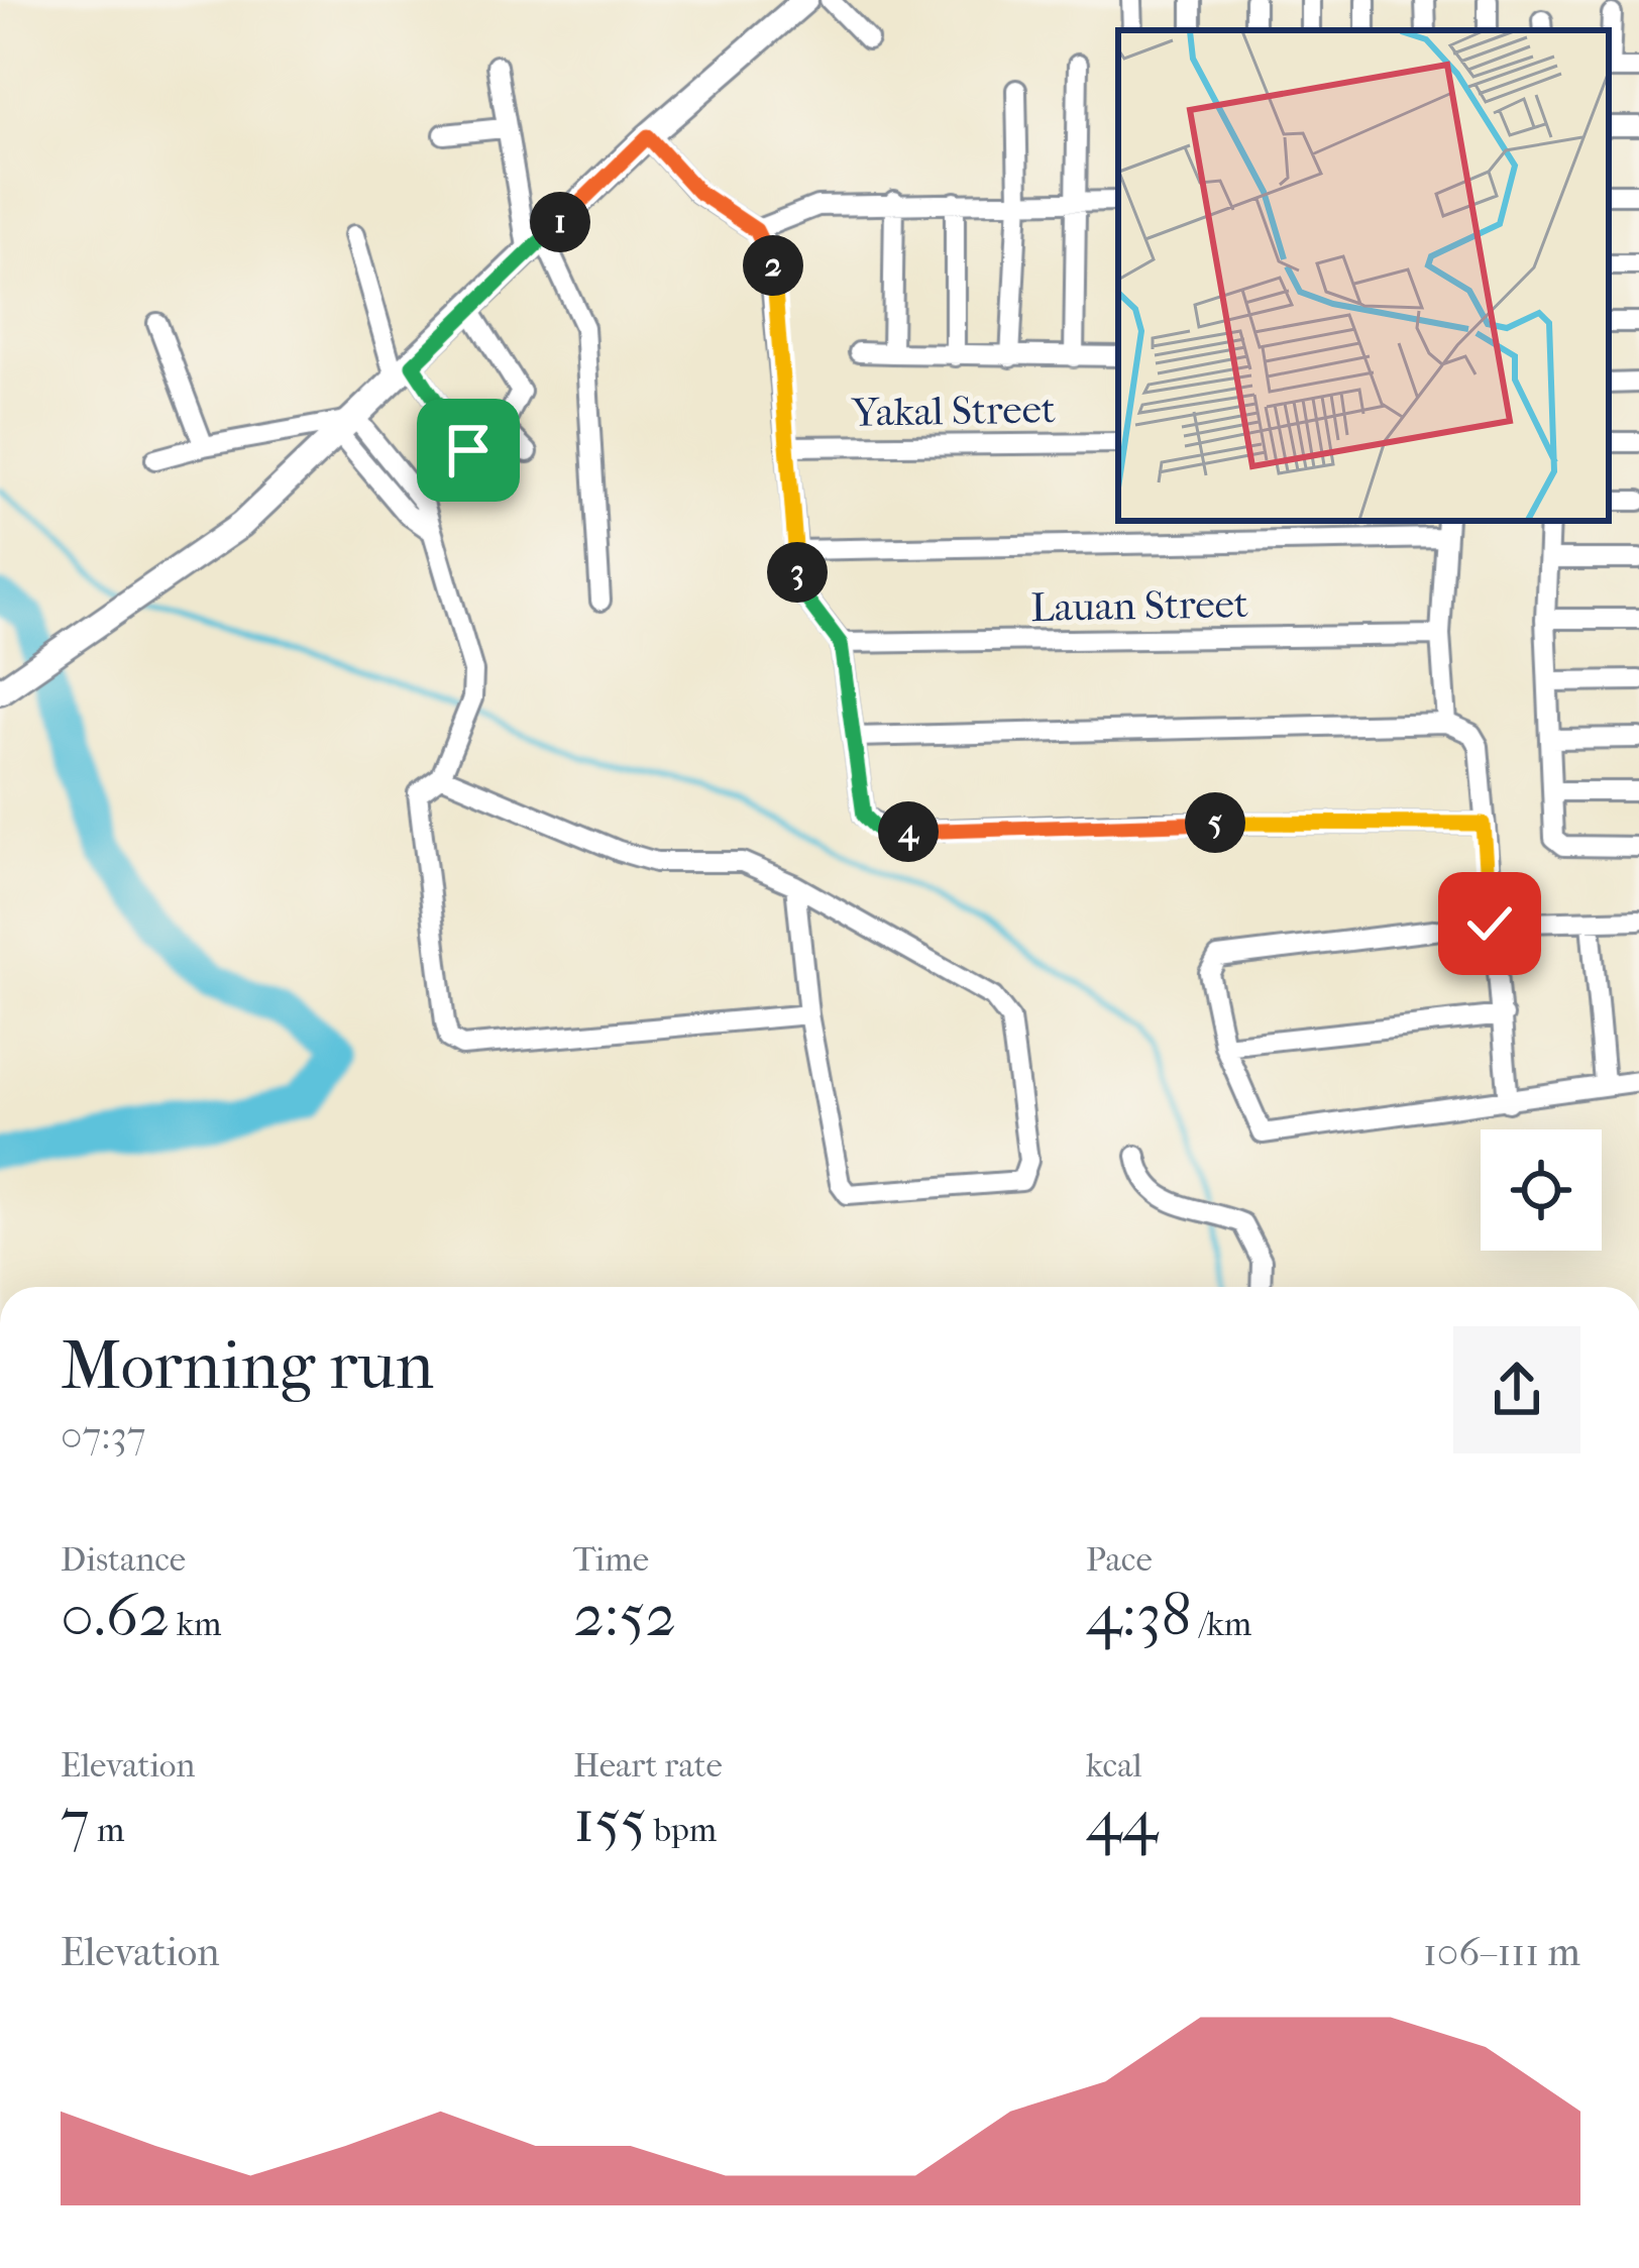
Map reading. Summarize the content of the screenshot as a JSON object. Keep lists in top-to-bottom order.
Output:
{
  "streets": {
    "street": ["Yakal Street", "Lauan Street"]
  },
  "page": {
    "pins": [
      "1",
      "2",
      "3",
      "5",
      "4"
    ],
    "heading": ["Morning run", "07:37"],
    "stats": [
      ["Distance", "0.62 km"],
      ["Time", "2:52"],
      ["Pace", "4:38 /km"],
      ["Elevation", "7 m"],
      ["Heart rate", "155 bpm"],
      ["kcal", "44"]
    ],
    "chart": ["Elevation", "106–111 m"]
  }
}
